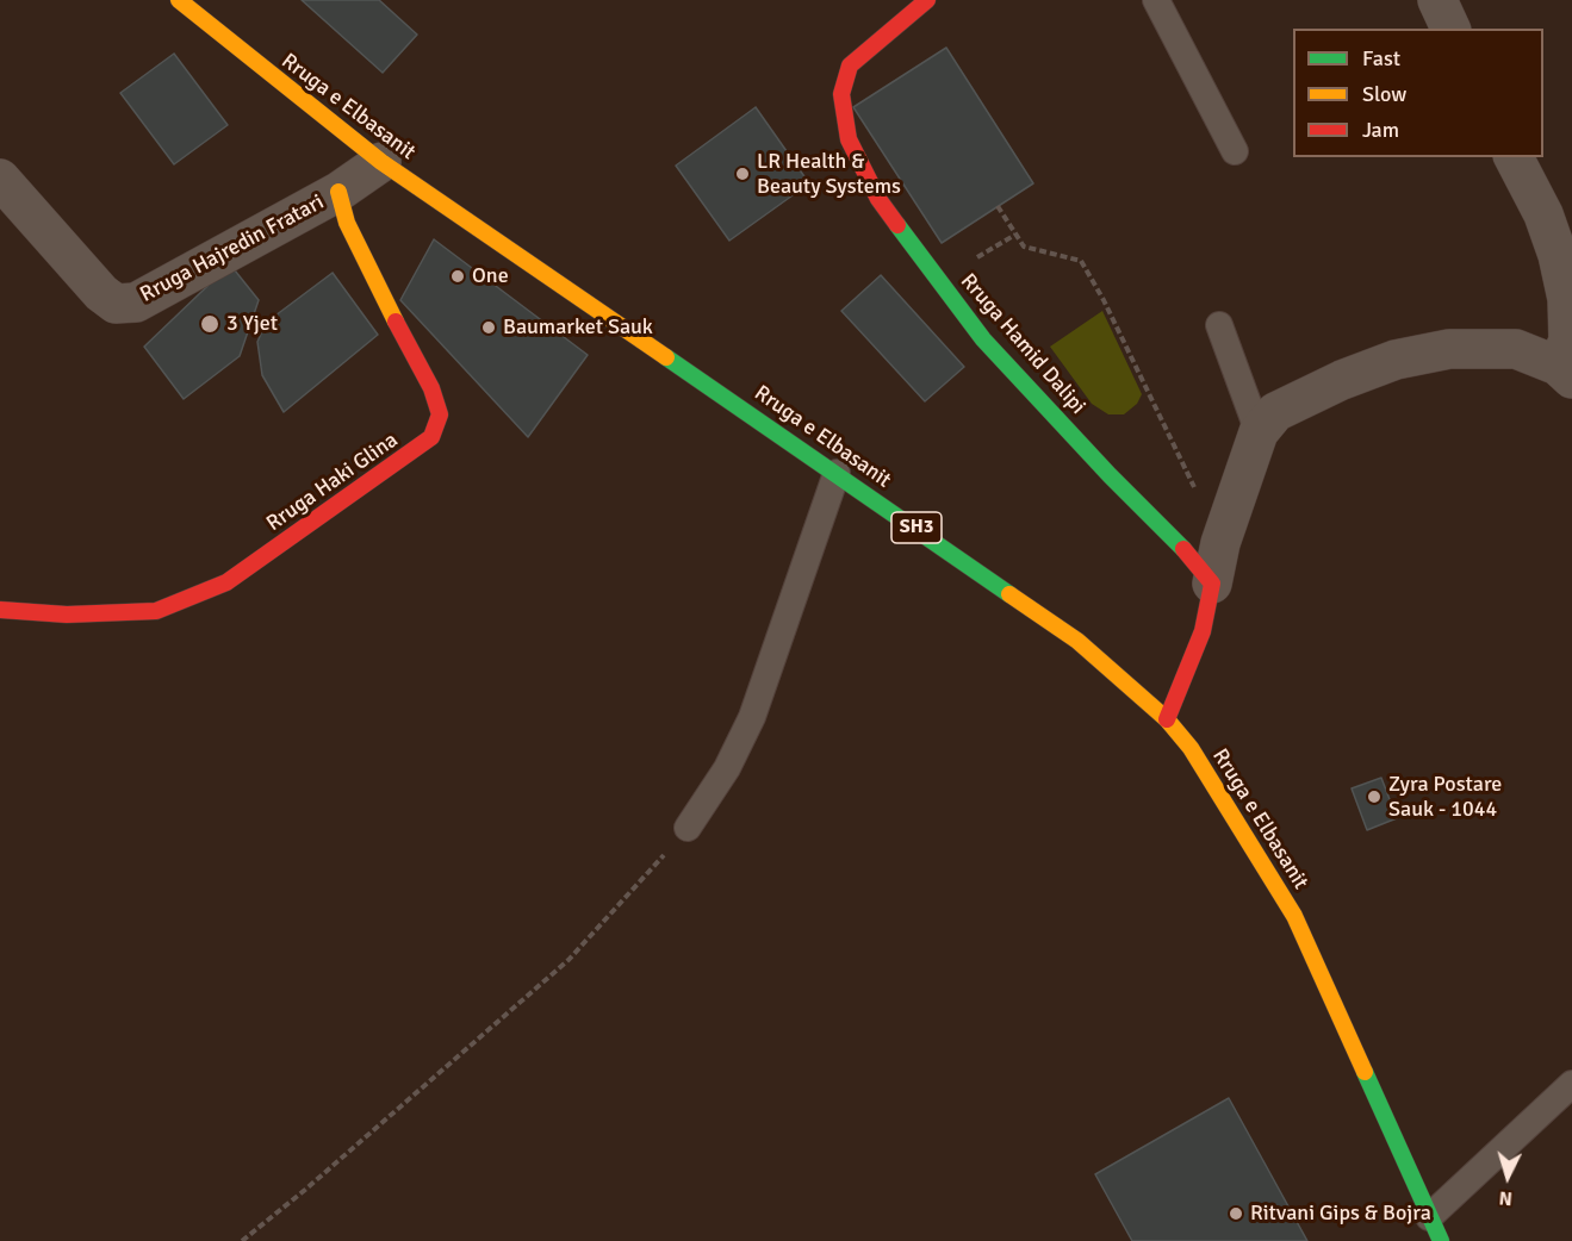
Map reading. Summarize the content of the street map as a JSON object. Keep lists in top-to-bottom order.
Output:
{
  "streets": {
    "main road": [
      "Rruga e Elbasanit",
      "Rruga Hamid Dalipi",
      "Rruga Haki Glina",
      "SH3"
    ],
    "street": ["Rruga Hajredin Fratari"]
  },
  "crossings": [
    ["Rruga e Elbasanit", "Rruga Hajredin Fratari"],
    ["Rruga Hajredin Fratari", "Rruga Haki Glina"]
  ],
  "places": [
    "LR Health & Beauty Systems",
    "One",
    "3 Yjet",
    "Baumarket Sauk",
    "Zyra Postare Sauk - 1044",
    "Ritvani Gips & Bojra"
  ],
  "legend": ["Fast", "Slow", "Jam"],
  "north": "bottom"
}
